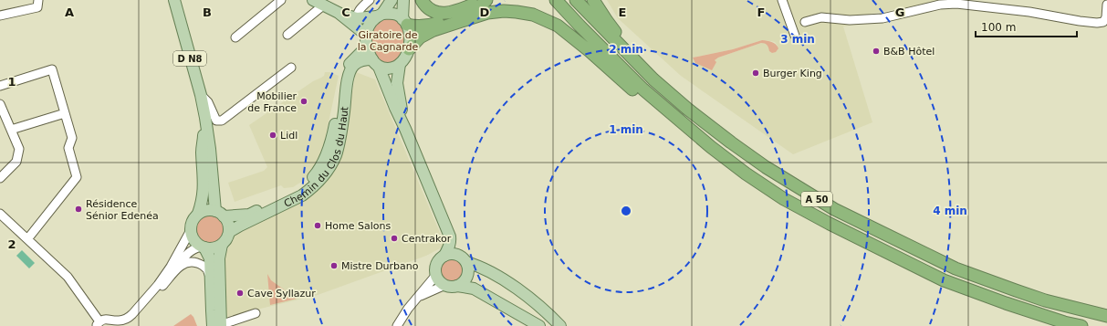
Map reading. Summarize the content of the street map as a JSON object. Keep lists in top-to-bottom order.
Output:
{
  "streets": {
    "highway": ["A 50"],
    "main road": ["D N8", "Chemin du Clos du Haut"]
  },
  "crossings": [
    ["D N8", "Chemin du Clos du Haut"]
  ],
  "parks": ["Giratoire de la Cagnarde"],
  "places": [
    "B&B Hôtel",
    "Burger King",
    "Mobilier de France",
    "Lidl",
    "Résidence Sénior Edenéa",
    "Home Salons",
    "Centrakor",
    "Mistre Durbano",
    "Cave Syllazur"
  ],
  "scale_bar": "100 m",
  "grid": {
    "columns": [
      "A",
      "B",
      "C",
      "D",
      "E",
      "F",
      "G"
    ],
    "rows": ["1", "2"]
  },
  "rings": [
    "3 min",
    "2 min",
    "1 min",
    "4 min"
  ]
}
